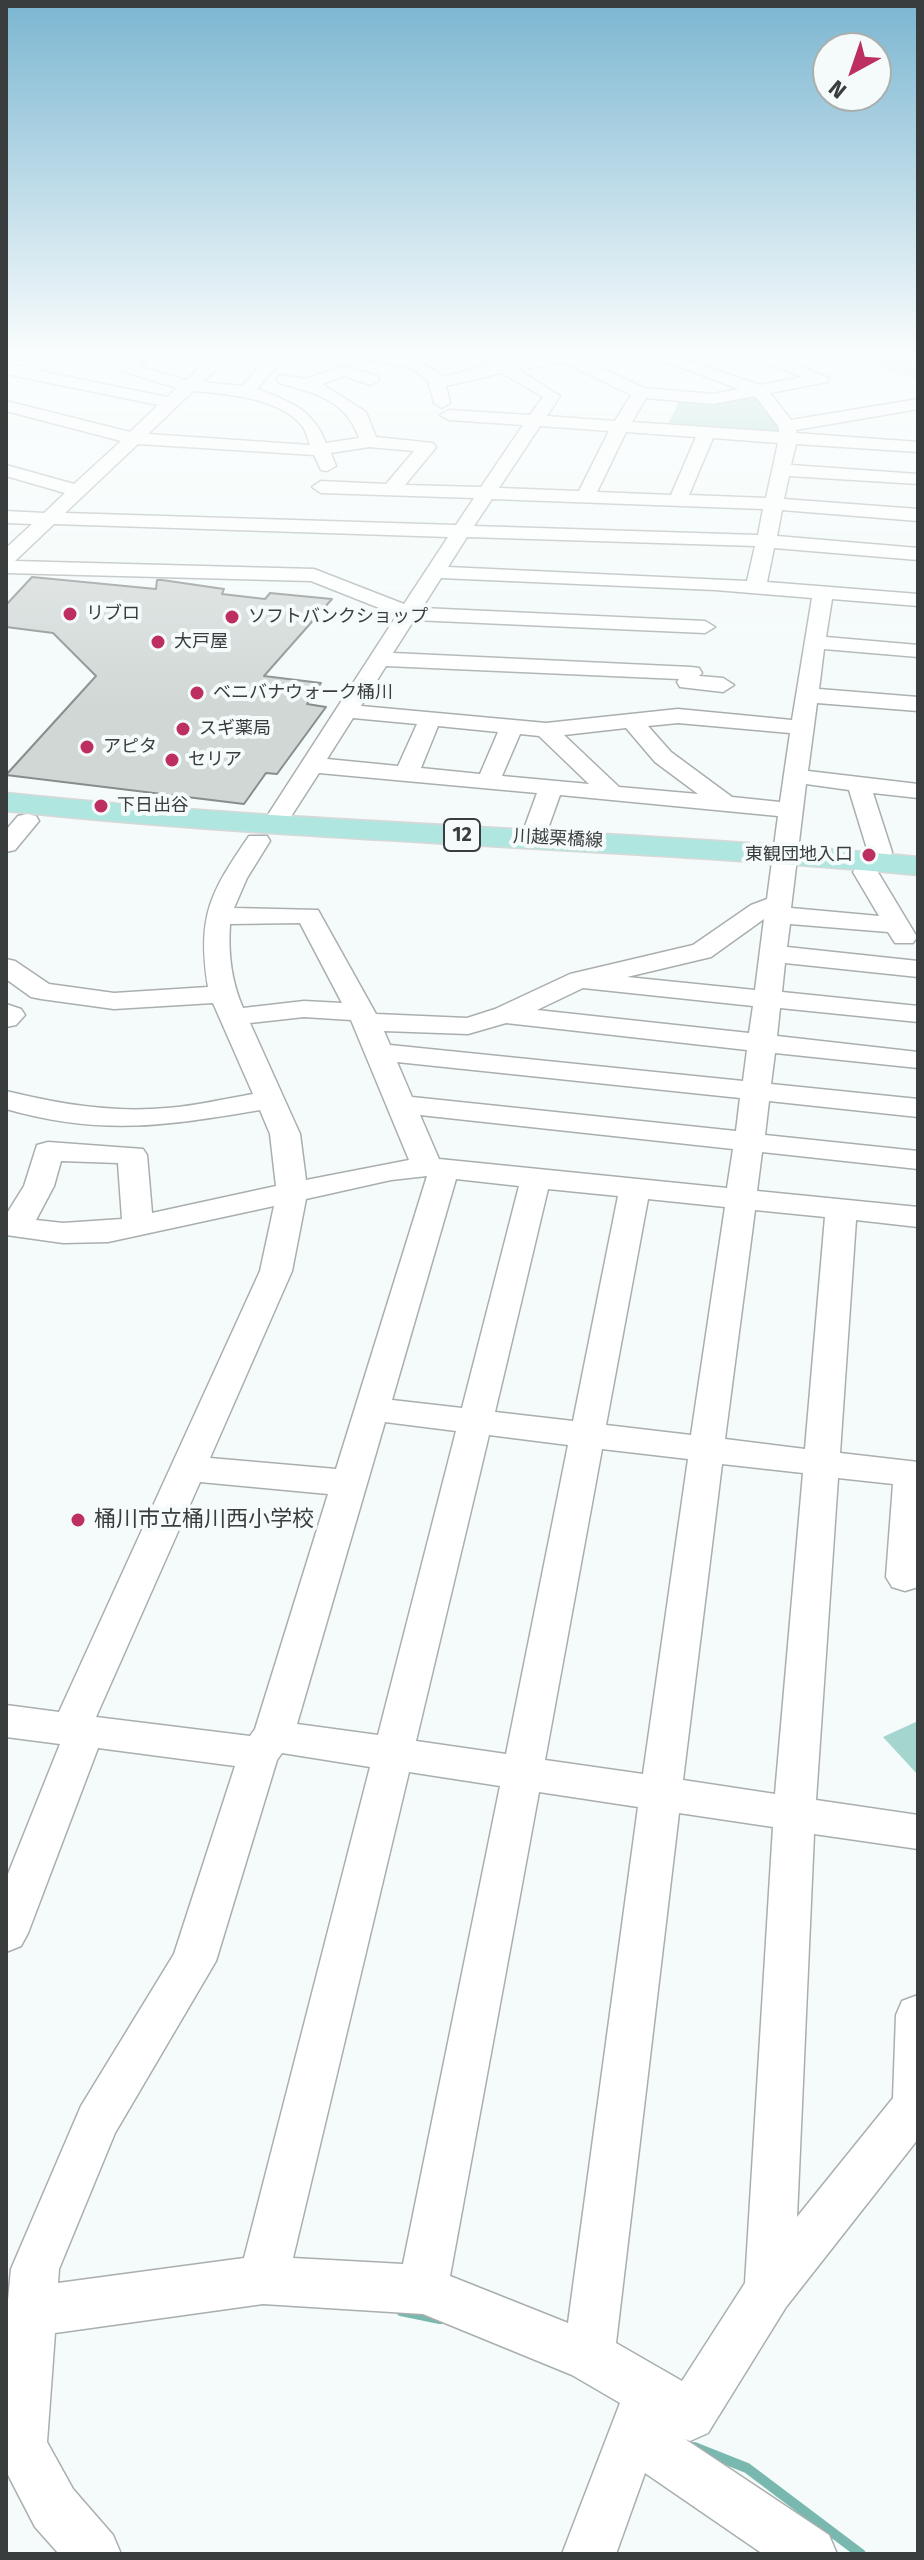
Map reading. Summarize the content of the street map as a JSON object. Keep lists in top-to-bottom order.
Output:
{
  "streets": {
    "main road": ["12", "川越栗橋線"]
  },
  "places": [
    "リブロ",
    "ソフトバンクショップ",
    "大戸屋",
    "ベニバナウォーク桶川",
    "スギ薬局",
    "アピタ",
    "セリア",
    "下日出谷",
    "東観団地入口",
    "桶川市立桶川西小学校"
  ],
  "north": "bottom left"
}
